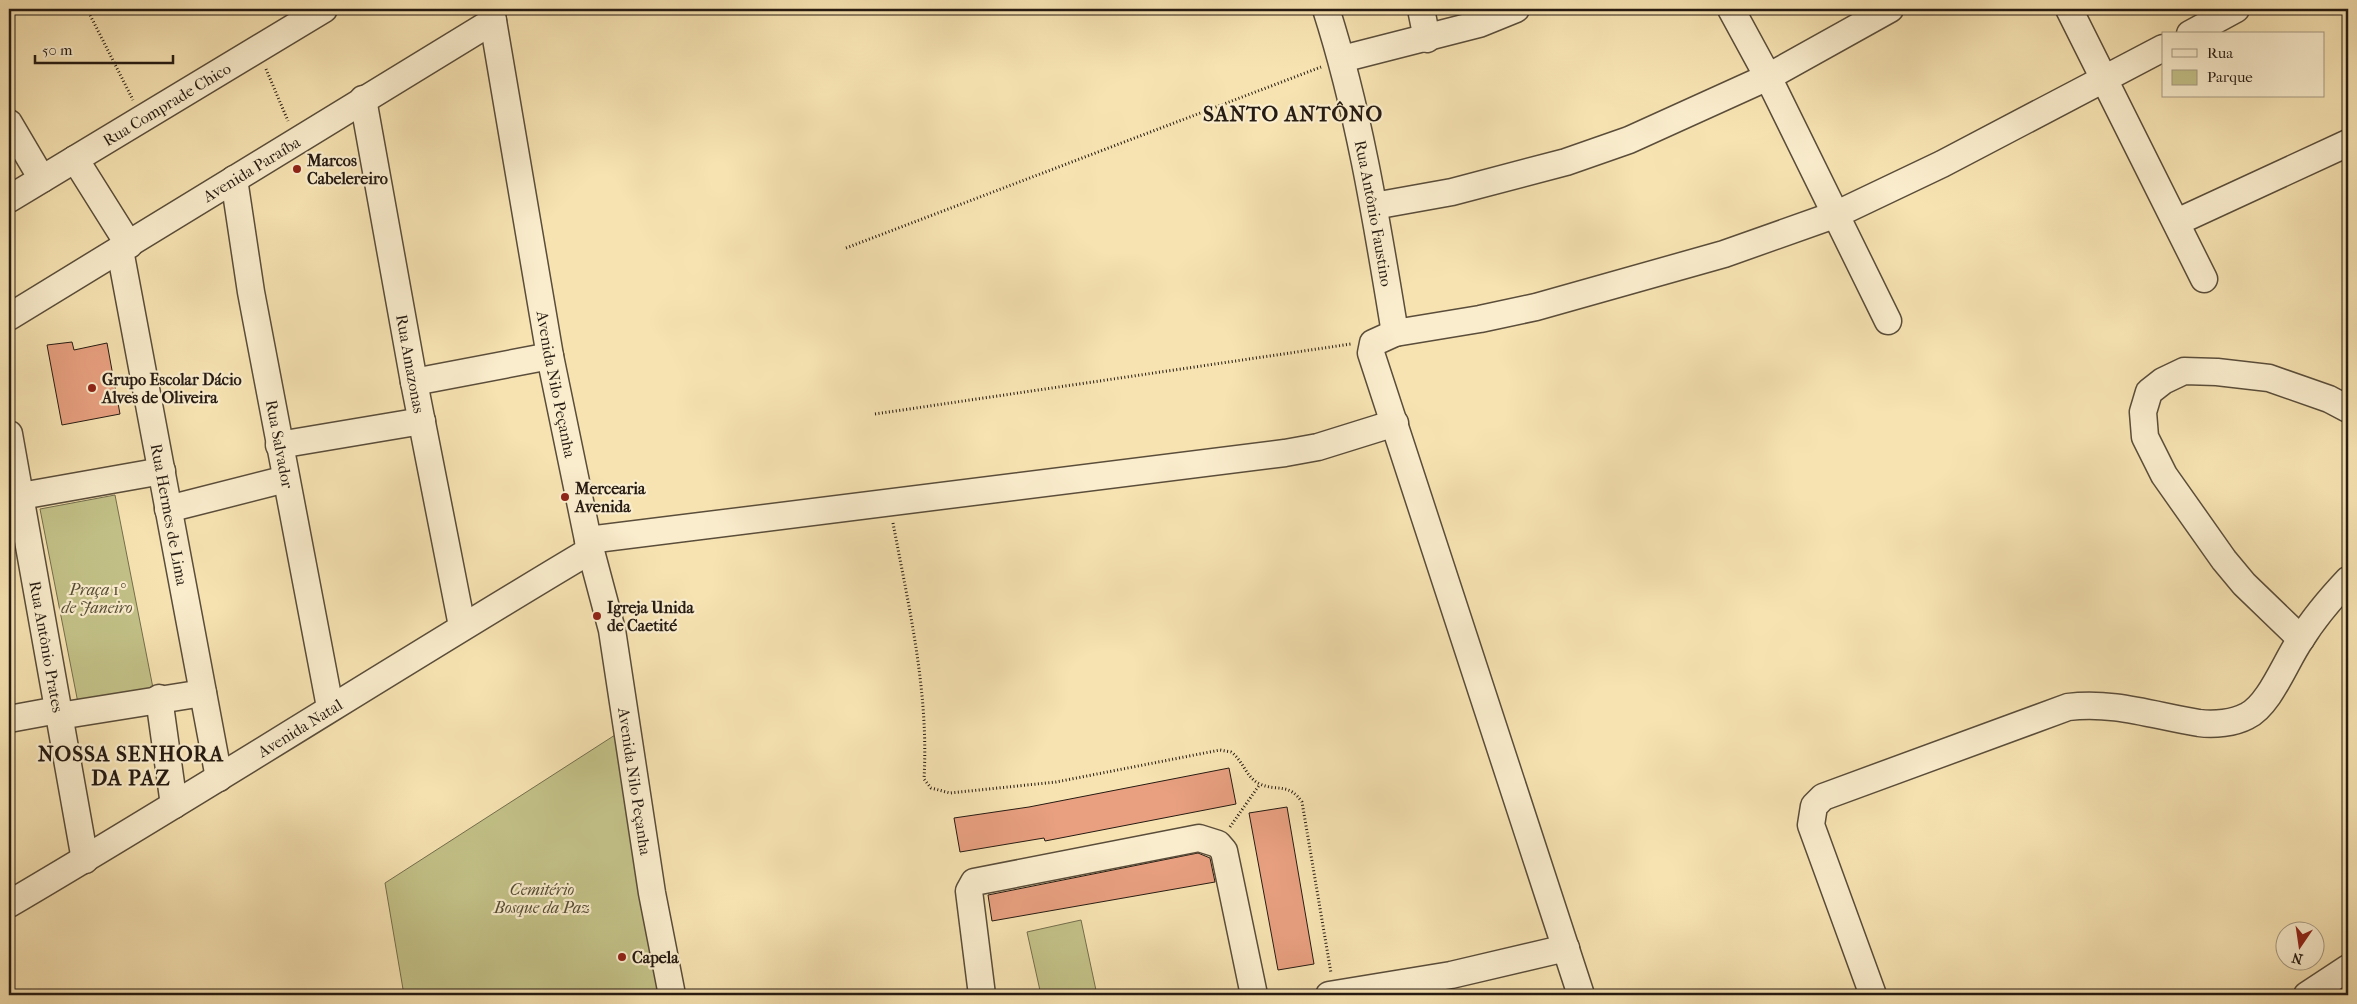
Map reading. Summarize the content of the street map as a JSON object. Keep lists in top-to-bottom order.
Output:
{
  "streets": {
    "street": [
      "Rua Comprade Chico",
      "Avenida Paraíba",
      "Rua Antônio Faustino",
      "Rua Amazonas",
      "Avenida Nilo Peçanha",
      "Rua Salvador",
      "Rua Hermes de Lima",
      "Rua Antônio Prates",
      "Avenida Natal"
    ]
  },
  "crossings": [
    ["Avenida Paraíba", "Rua Amazonas"],
    ["Avenida Paraíba", "Avenida Nilo Peçanha"],
    ["Avenida Paraíba", "Rua Salvador"],
    ["Avenida Paraíba", "Rua Hermes de Lima"],
    ["Rua Amazonas", "Avenida Natal"],
    ["Avenida Nilo Peçanha", "Avenida Natal"],
    ["Rua Salvador", "Avenida Natal"],
    ["Rua Hermes de Lima", "Avenida Natal"],
    ["Rua Antônio Prates", "Avenida Natal"]
  ],
  "districts": ["SANTO ANTÔNO", "NOSSA SENHORA DA PAZ"],
  "parks": ["Praça 1° de Janeiro", "Cemitério Bosque da Paz"],
  "places": [
    "Marcos Cabelereiro",
    "Grupo Escolar Dácio Alves de Oliveira",
    "Mercearia Avenida",
    "Igreja Unida de Caetité",
    "Capela"
  ],
  "legend": ["Rua", "Parque"],
  "scale_bar": "50 m",
  "north": "bottom"
}
